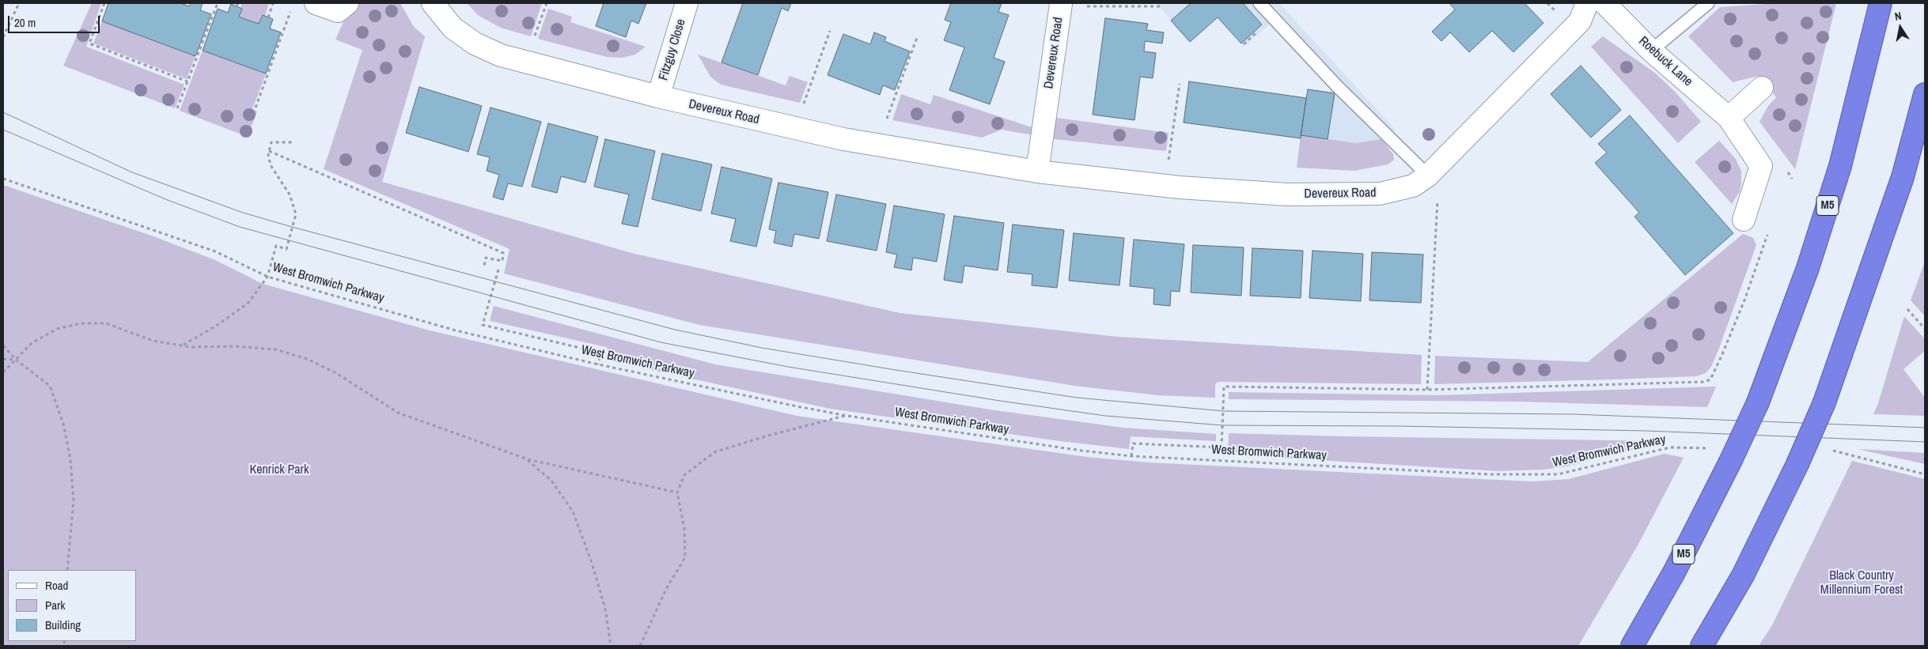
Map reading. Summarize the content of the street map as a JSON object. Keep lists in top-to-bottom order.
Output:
{
  "streets": {
    "highway": ["M5"],
    "street": ["Fitzguy Close", "Devereux Road", "Roebuck Lane"],
    "path": ["West Bromwich Parkway"]
  },
  "crossings": [
    ["Fitzguy Close", "Devereux Road"]
  ],
  "parks": ["Kenrick Park", "Black Country Millennium Forest"],
  "legend": ["Road", "Park", "Building"],
  "scale_bar": "20 m",
  "north": "top"
}
